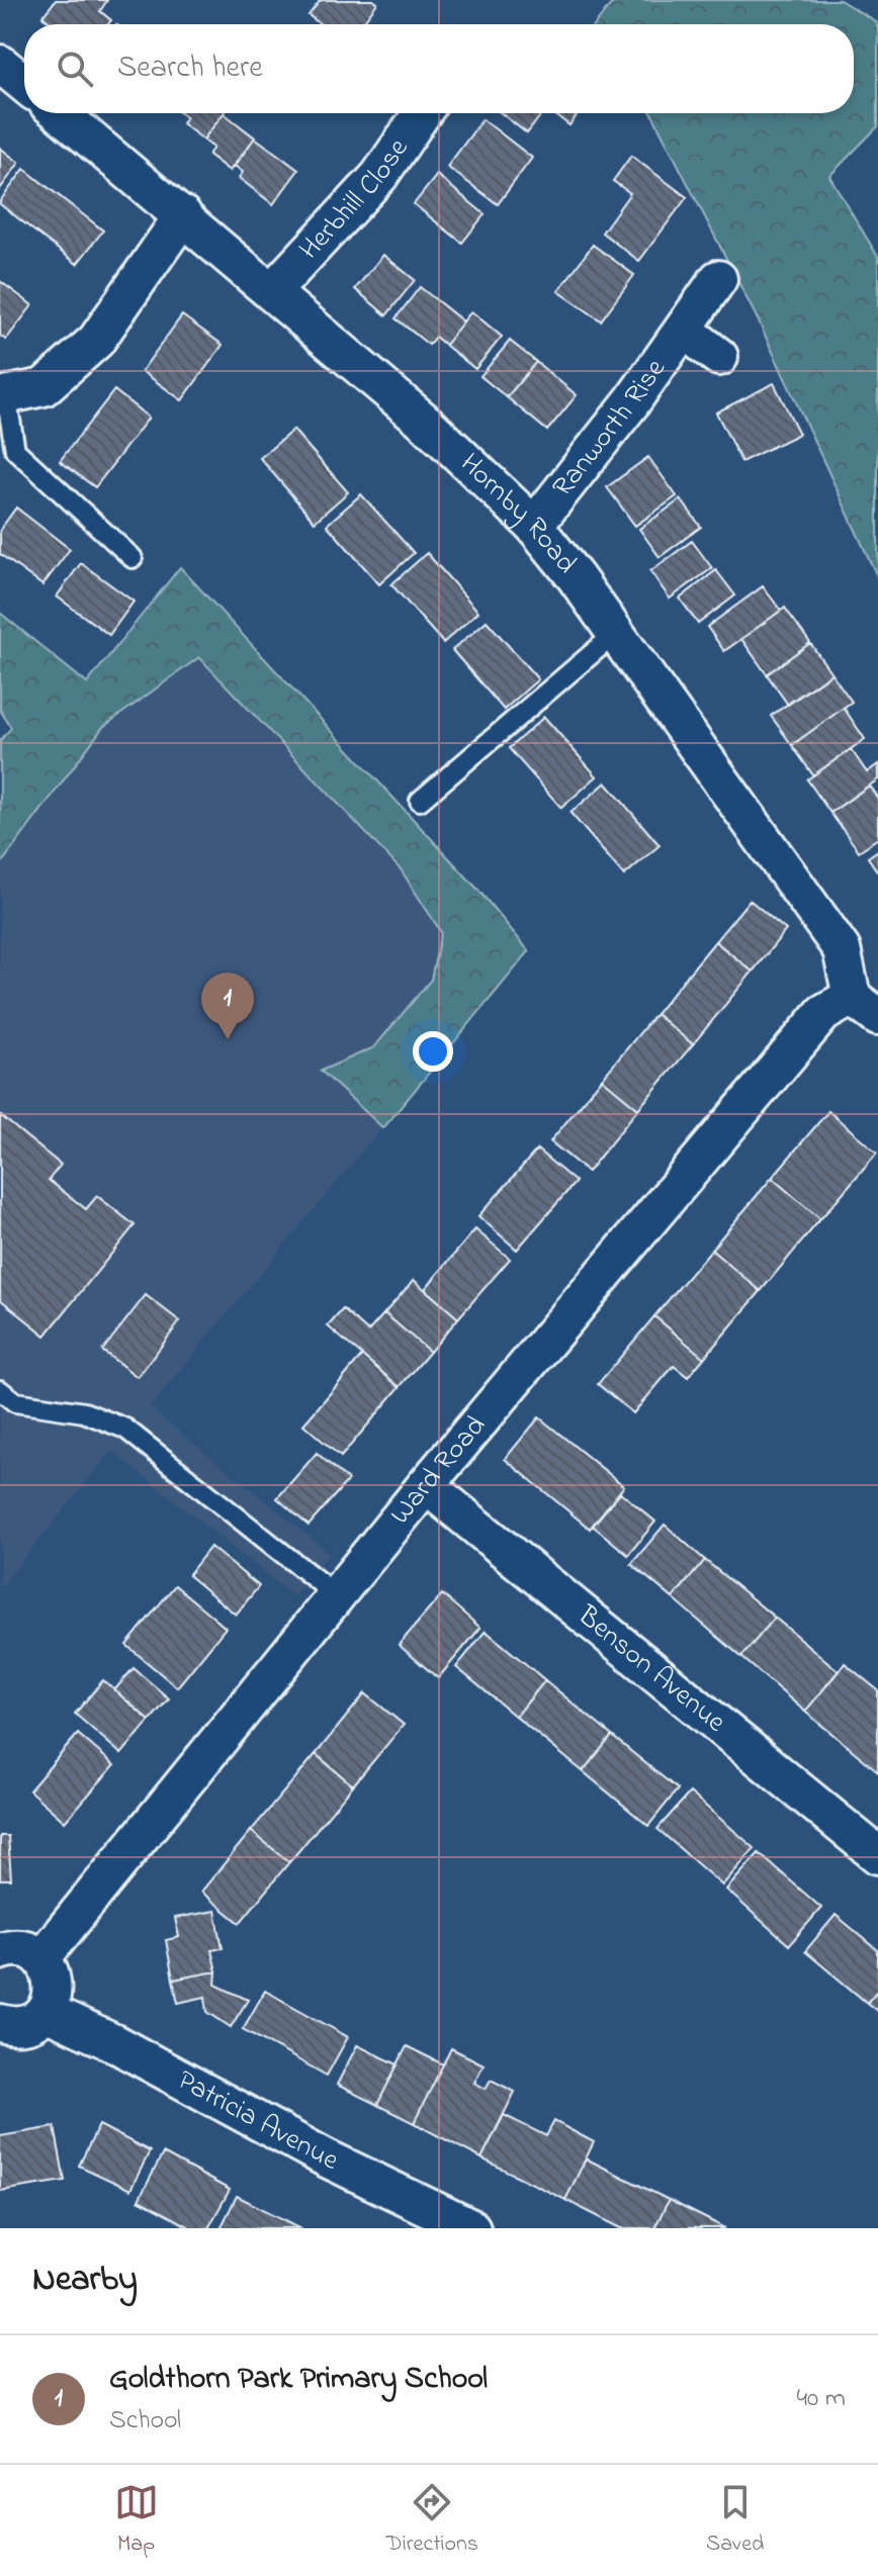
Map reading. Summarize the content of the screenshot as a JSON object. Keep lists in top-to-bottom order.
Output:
{
  "streets": {
    "street": [
      "Herbhill Close",
      "Ranworth Rise",
      "Hornby Road",
      "Ward Road",
      "Benson Avenue",
      "Patricia Avenue"
    ]
  },
  "crossings": [
    ["Herbhill Close", "Hornby Road"],
    ["Ranworth Rise", "Hornby Road"],
    ["Hornby Road", "Ward Road"],
    ["Ward Road", "Benson Avenue"]
  ],
  "page": {
    "search": "Search here",
    "pins": "1",
    "heading": "Nearby",
    "list": [
      {
        "mark": "1",
        "name": "Goldthorn Park Primary School",
        "note": "School",
        "value": "40 m"
      }
    ],
    "nav": ["Map", "Directions", "Saved"]
  }
}
